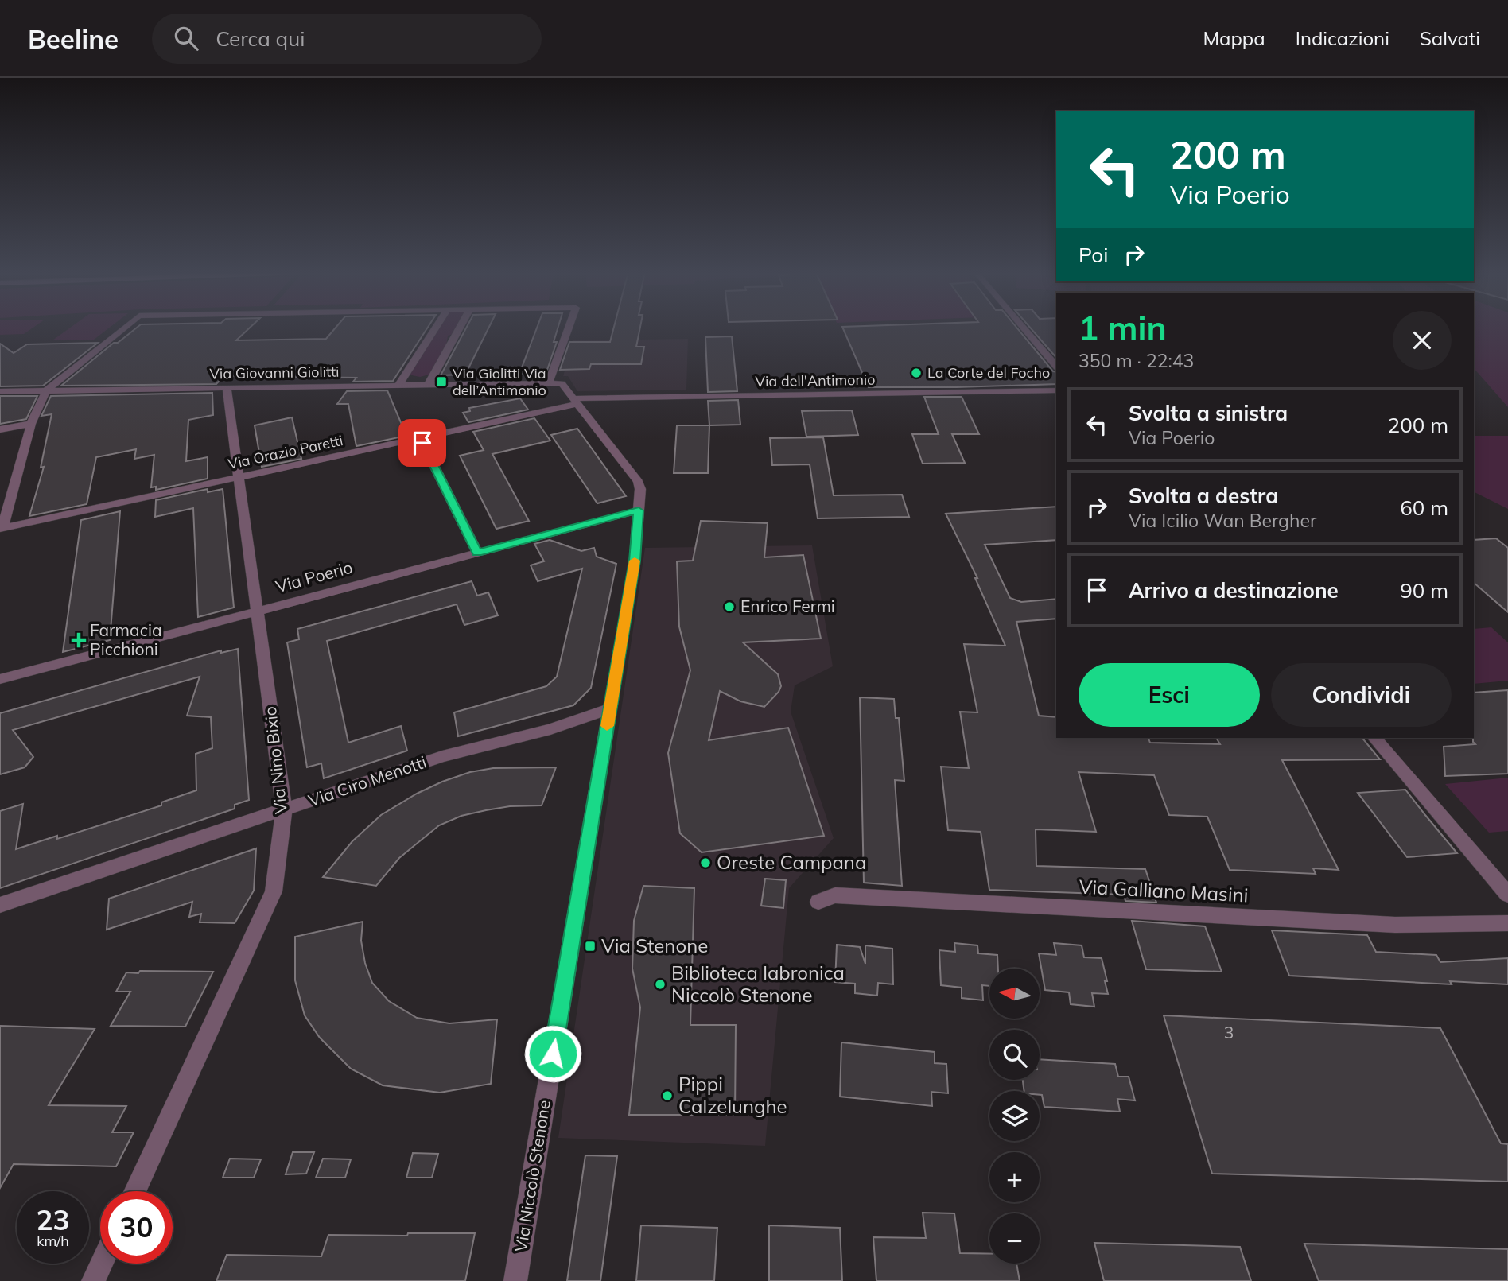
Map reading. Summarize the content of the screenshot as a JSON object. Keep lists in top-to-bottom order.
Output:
{
  "streets": {
    "street": [
      "Via Giovanni Giolitti",
      "Via dell'Antimonio",
      "Via Orazio Paretti",
      "Via Poerio",
      "Via Nino Bixio",
      "Via Ciro Menotti",
      "Via Galliano Masini",
      "Via Niccolò Stenone"
    ]
  },
  "crossings": [
    ["Via Giovanni Giolitti", "Via Nino Bixio"],
    ["Via Giovanni Giolitti", "Via Niccolò Stenone"],
    ["Via dell'Antimonio", "Via Orazio Paretti"],
    ["Via dell'Antimonio", "Via Niccolò Stenone"],
    ["Via Orazio Paretti", "Via Nino Bixio"],
    ["Via Orazio Paretti", "Via Niccolò Stenone"],
    ["Via Poerio", "Via Nino Bixio"],
    ["Via Poerio", "Via Niccolò Stenone"],
    ["Via Nino Bixio", "Via Ciro Menotti"],
    ["Via Ciro Menotti", "Via Niccolò Stenone"]
  ],
  "places": {
    "other": [
      "La Corte del Focho",
      "Enrico Fermi",
      "Oreste Campana",
      "Biblioteca labronica Niccolò Stenone",
      "Pippi Calzelunghe"
    ],
    "transit": ["Via Giolitti Via dell’Antimonio", "Via Stenone"],
    "health": ["Farmacia Picchioni"]
  },
  "house_numbers": ["3"],
  "north": "left",
  "page": {
    "header": "Beeline",
    "search": "Cerca qui",
    "nav": ["Mappa", "Indicazioni", "Salvati"],
    "turn": ["200 m", "Via Poerio"],
    "then": "Poi",
    "heading": ["1 min", "350 m · 22:43"],
    "list": [
      {
        "name": "Svolta a sinistra",
        "note": "Via Poerio",
        "value": "200 m"
      },
      {
        "name": "Svolta a destra",
        "note": "Via Icilio Wan Bergher",
        "value": "60 m"
      },
      {
        "name": "Arrivo a destinazione",
        "value": "90 m"
      }
    ],
    "buttons": ["Esci", "Condividi"],
    "map_buttons": ["+", "−"],
    "speed": "23 km/h",
    "limit": "30"
  }
}
